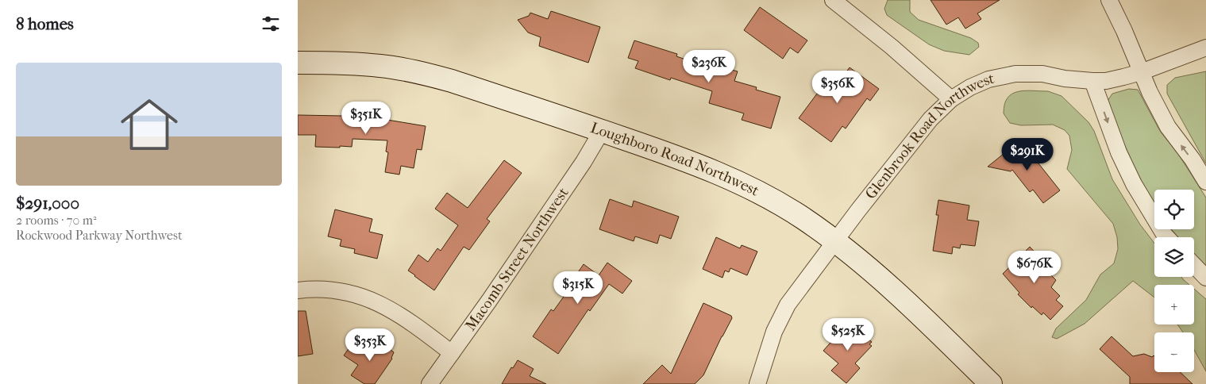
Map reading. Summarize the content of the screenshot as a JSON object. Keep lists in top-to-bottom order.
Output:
{
  "streets": {
    "main road": ["Loughboro Road Northwest"],
    "street": ["Glenbrook Road Northwest", "Macomb Street Northwest"]
  },
  "crossings": [
    ["Glenbrook Road Northwest", "Loughboro Road Northwest"],
    ["Loughboro Road Northwest", "Macomb Street Northwest"]
  ],
  "page": {
    "heading": "8 homes",
    "list": [
      {
        "name": "$291,000",
        "note": "2 rooms · 70 m² · Rockwood Parkway Northwest"
      }
    ],
    "price": [
      "$236K",
      "$356K",
      "$351K",
      "$291K",
      "$676K",
      "$315K",
      "$525K",
      "$353K"
    ],
    "map_buttons": ["+", "−"]
  }
}
